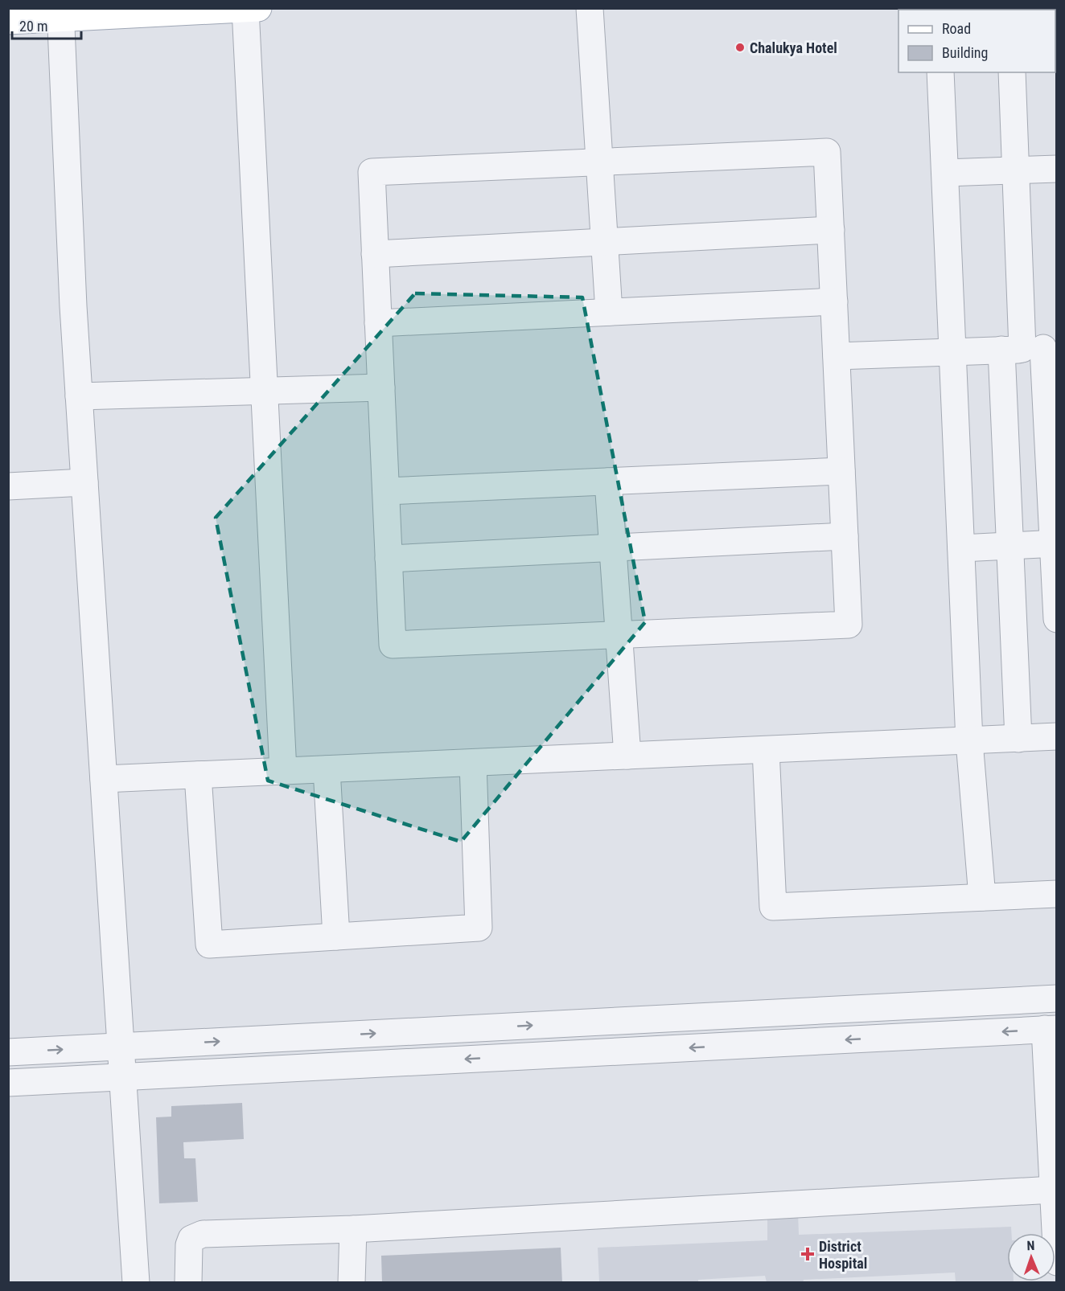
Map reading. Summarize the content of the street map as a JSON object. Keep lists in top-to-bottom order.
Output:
{
  "places": {
    "other": ["Chalukya Hotel"],
    "health": ["District Hospital"]
  },
  "legend": ["Road", "Building"],
  "scale_bar": "20 m",
  "north": "top"
}
